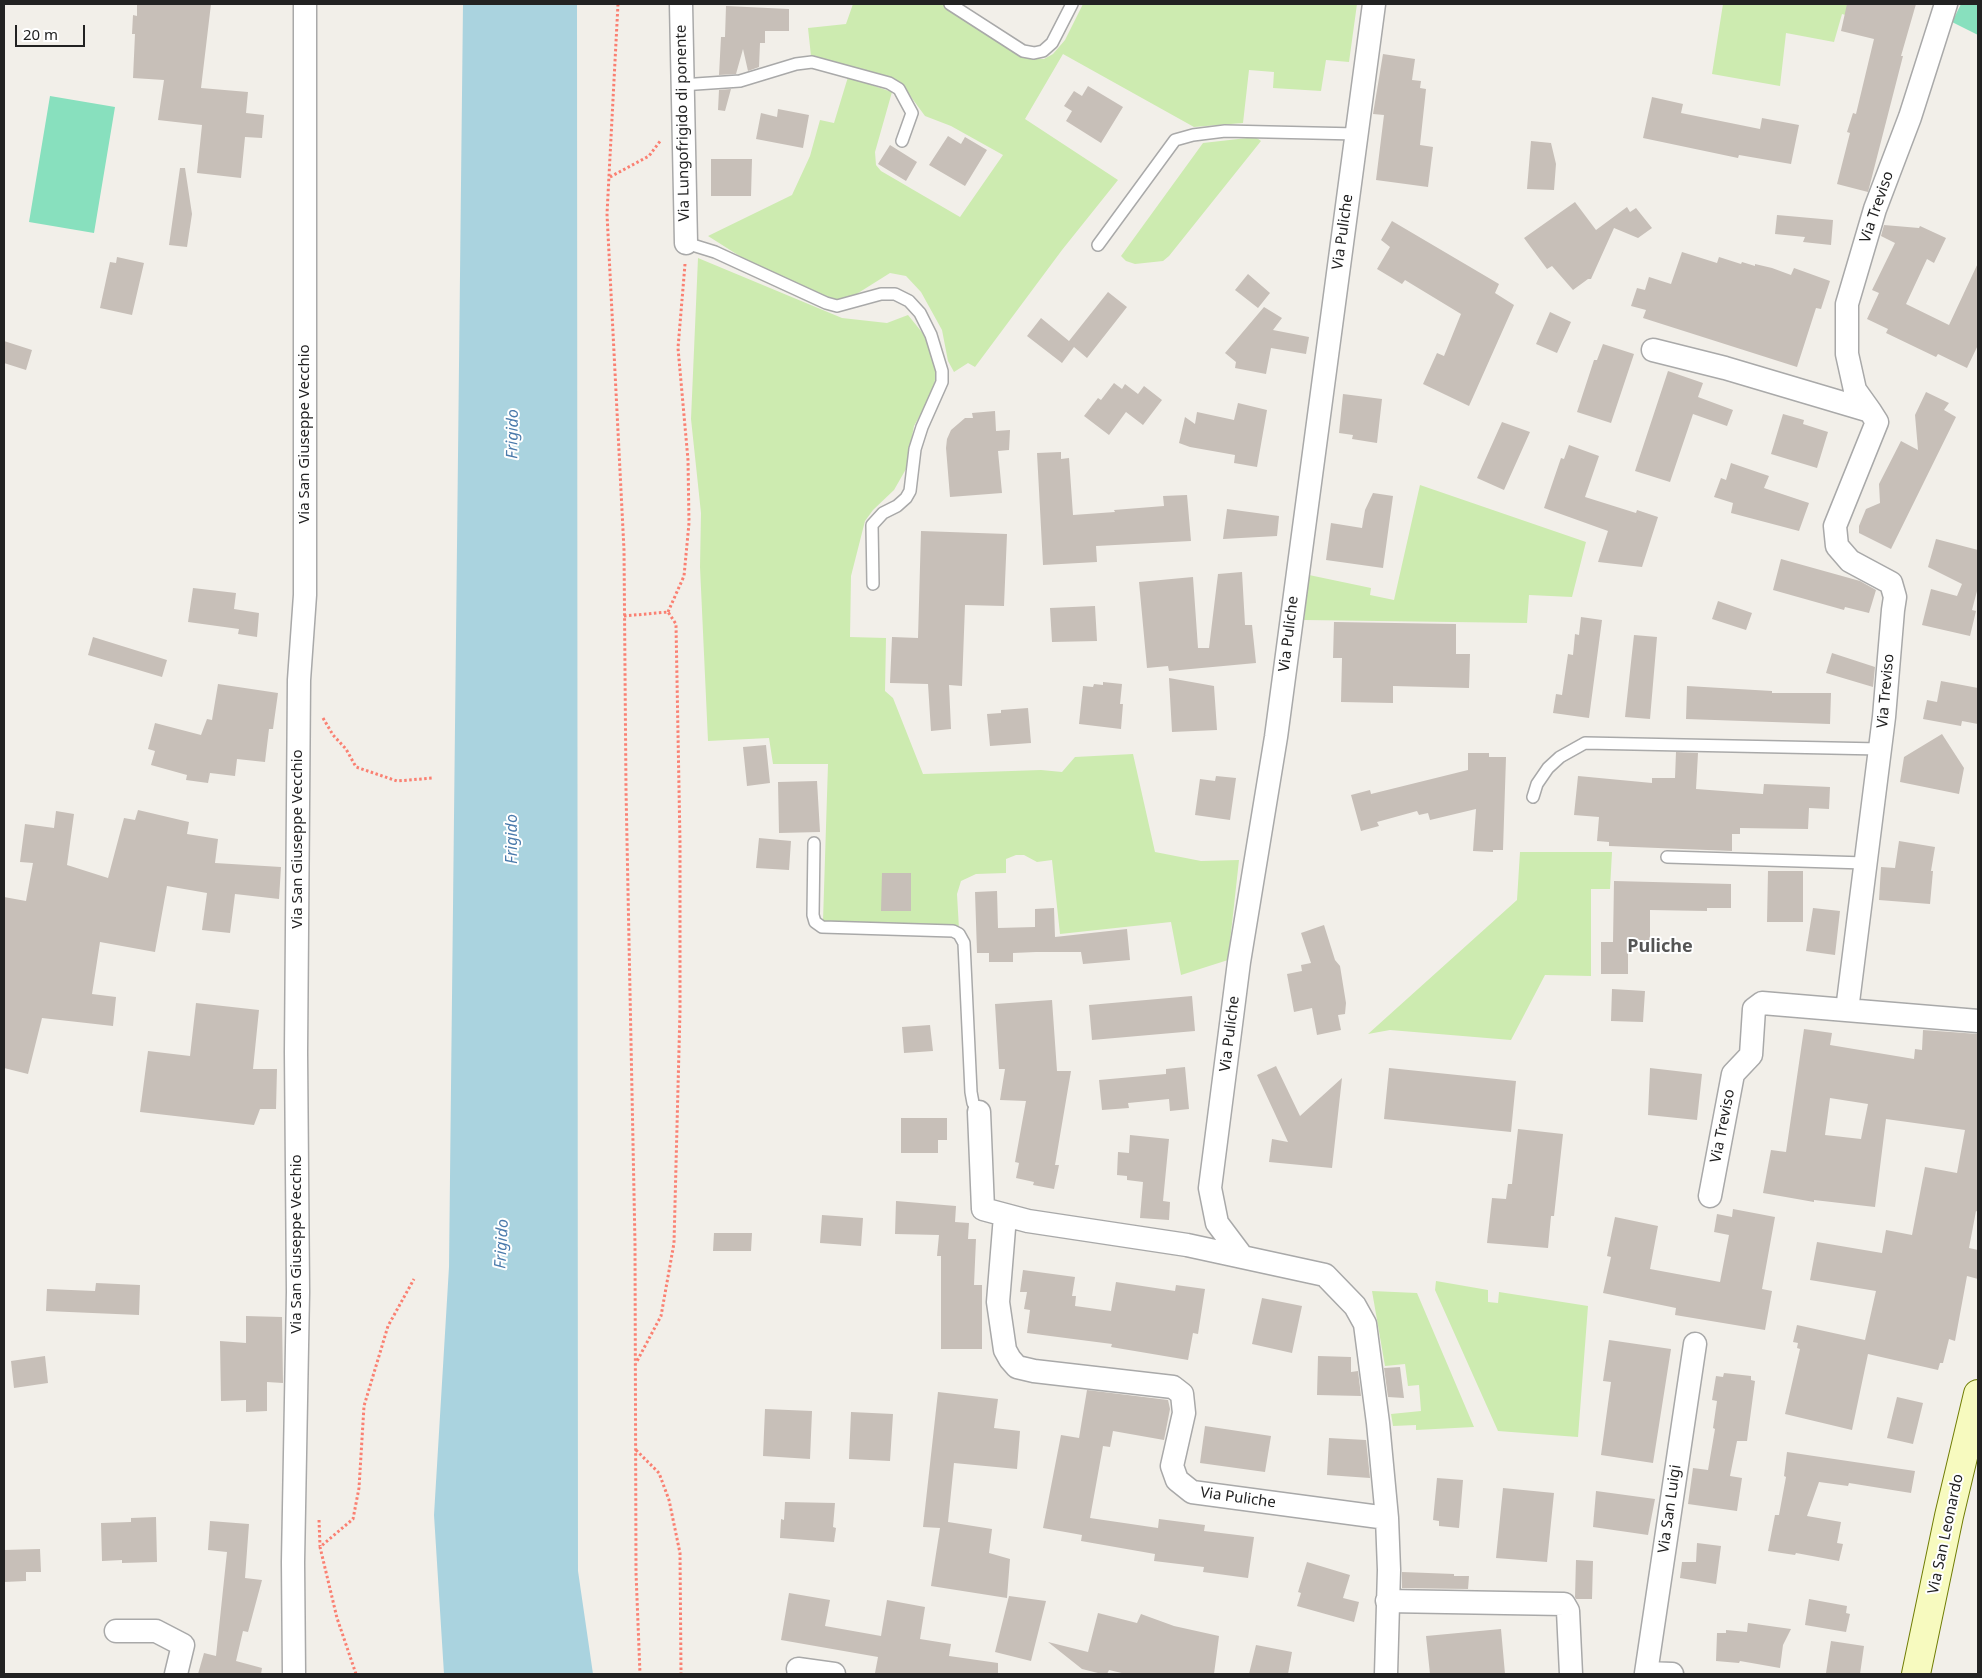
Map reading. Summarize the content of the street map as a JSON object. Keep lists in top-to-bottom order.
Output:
{
  "streets": {
    "main road": ["Via San Leonardo"],
    "street": [
      "Via Lungofrigido di ponente",
      "Via Treviso",
      "Via Puliche",
      "Via San Giuseppe Vecchio",
      "Via San Luigi"
    ]
  },
  "districts": ["Puliche"],
  "water": ["Frigido"],
  "scale_bar": "20 m"
}
